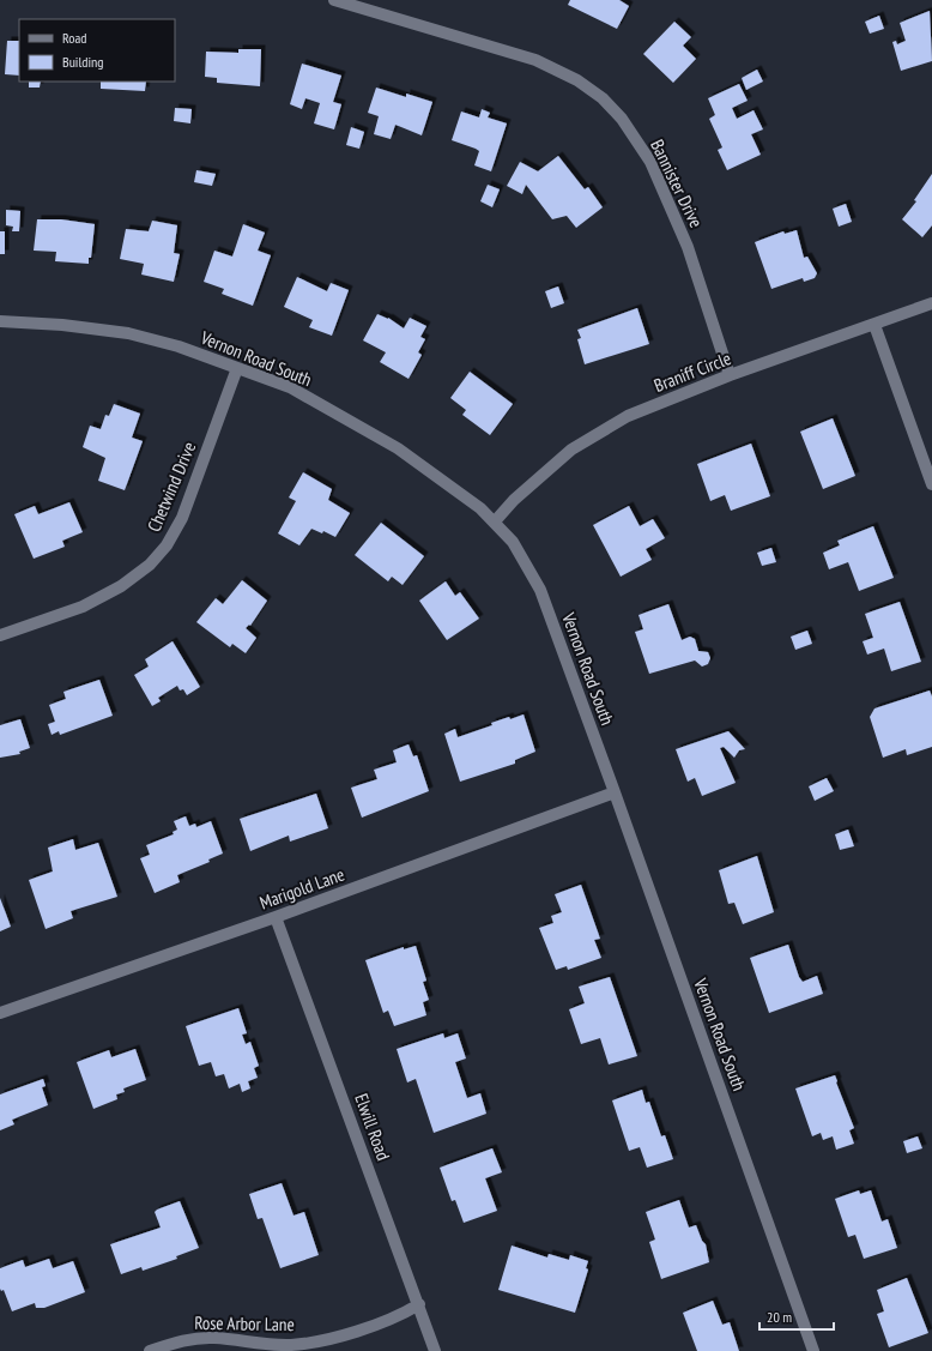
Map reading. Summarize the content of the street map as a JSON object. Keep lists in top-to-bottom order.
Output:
{
  "streets": {
    "street": [
      "Bannister Drive",
      "Vernon Road South",
      "Braniff Circle",
      "Chetwind Drive",
      "Marigold Lane",
      "Elwill Road",
      "Rose Arbor Lane"
    ]
  },
  "crossings": [
    ["Bannister Drive", "Braniff Circle"],
    ["Vernon Road South", "Braniff Circle"],
    ["Vernon Road South", "Chetwind Drive"],
    ["Vernon Road South", "Marigold Lane"],
    ["Marigold Lane", "Elwill Road"],
    ["Elwill Road", "Rose Arbor Lane"]
  ],
  "legend": ["Road", "Building"],
  "scale_bar": "20 m"
}
